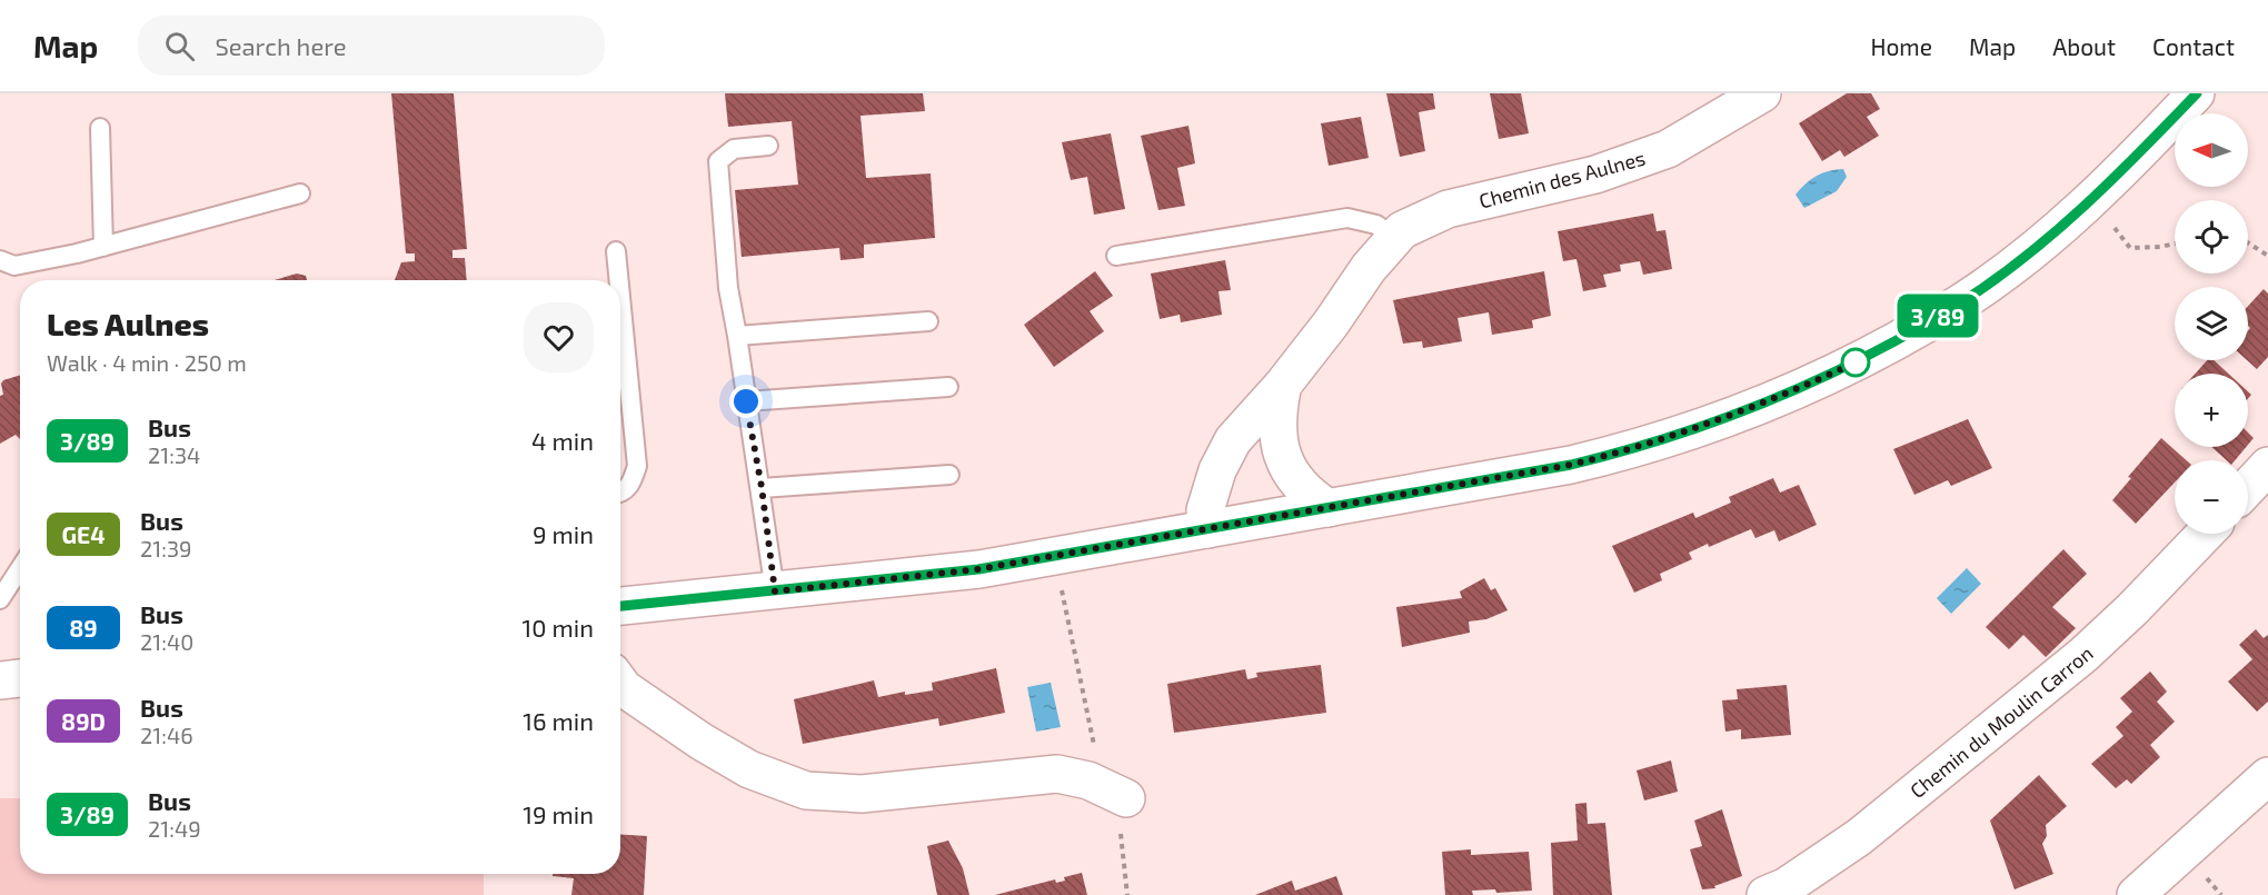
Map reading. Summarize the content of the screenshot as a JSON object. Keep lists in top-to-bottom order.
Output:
{
  "streets": {
    "street": ["Chemin des Aulnes", "Chemin du Moulin Carron"]
  },
  "lines": ["bus line 3/89"],
  "north": "left",
  "page": {
    "header": "Map",
    "search": "Search here",
    "nav": [
      "Home",
      "Map",
      "About",
      "Contact"
    ],
    "on_map": "3/89",
    "map_buttons": ["+", "−"],
    "heading": ["Les Aulnes", "Walk · 4 min · 250 m"],
    "list": [
      {
        "mark": "3/89",
        "name": "Bus",
        "note": "21:34",
        "value": "4 min"
      },
      {
        "mark": "GE4",
        "name": "Bus",
        "note": "21:39",
        "value": "9 min"
      },
      {
        "mark": "89",
        "name": "Bus",
        "note": "21:40",
        "value": "10 min"
      },
      {
        "mark": "89D",
        "name": "Bus",
        "note": "21:46",
        "value": "16 min"
      },
      {
        "mark": "3/89",
        "name": "Bus",
        "note": "21:49",
        "value": "19 min"
      }
    ]
  }
}
